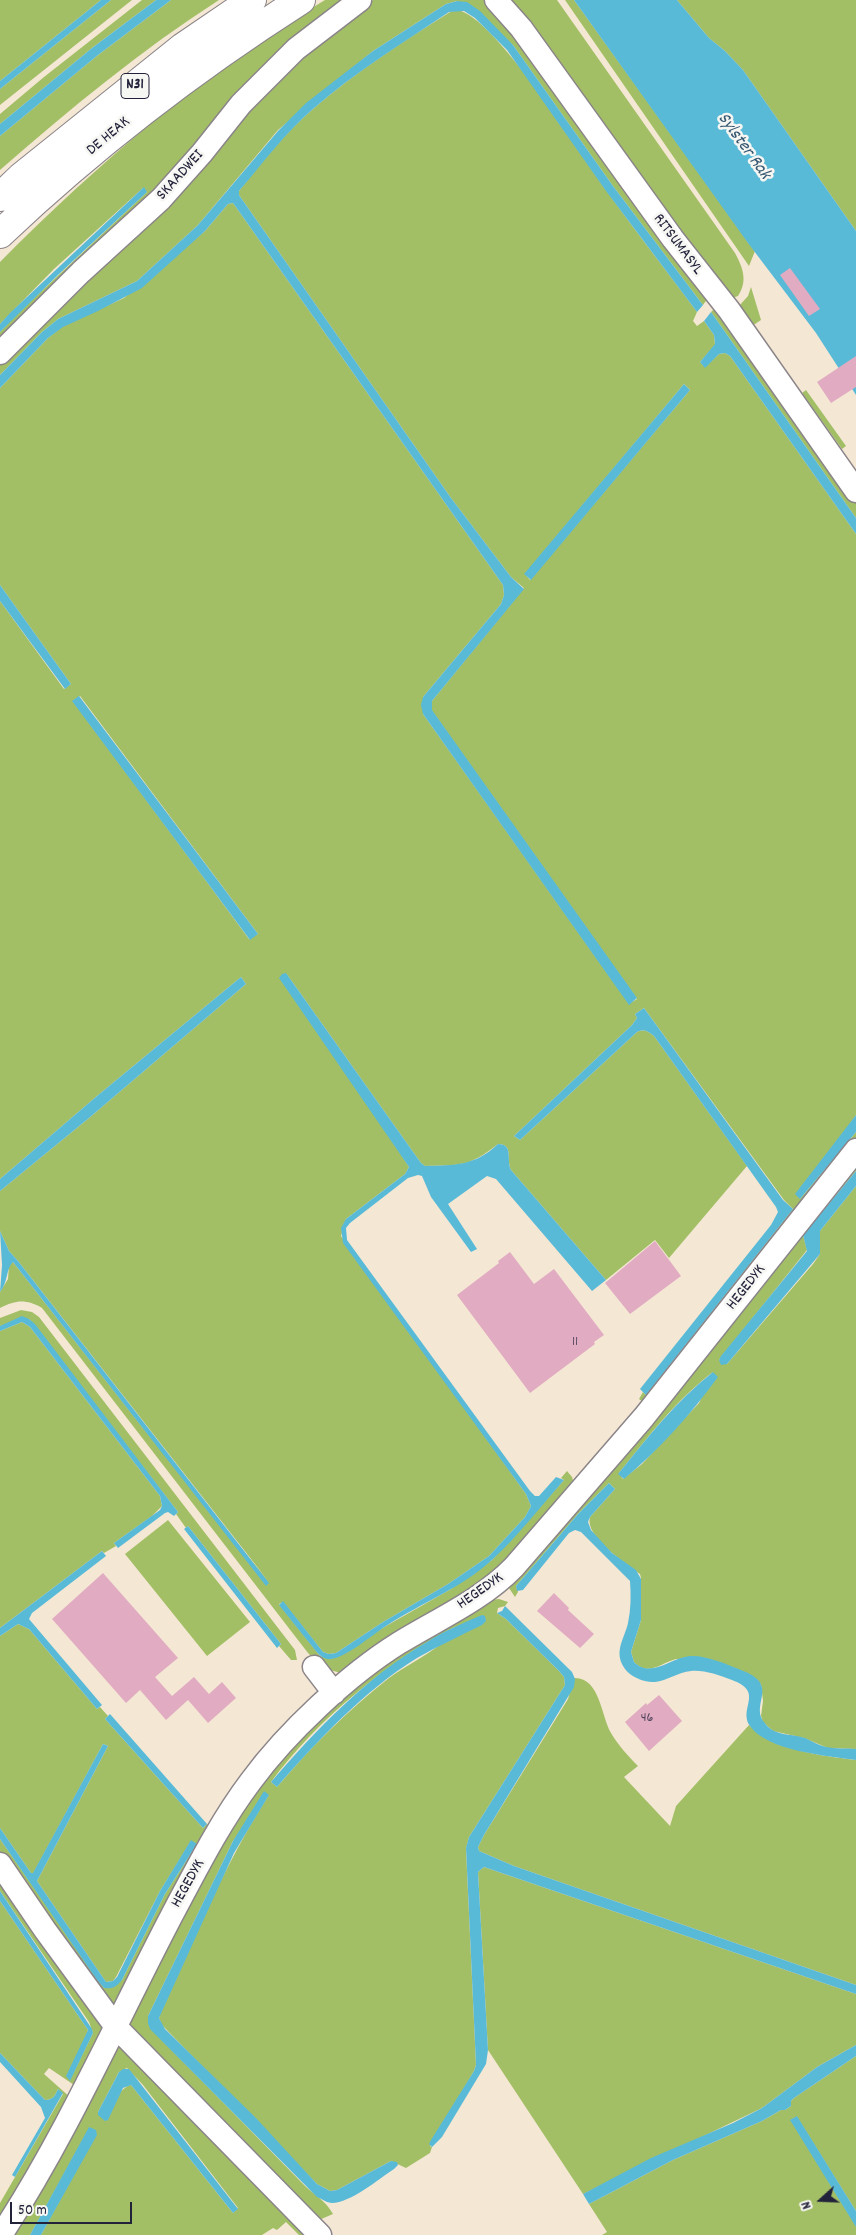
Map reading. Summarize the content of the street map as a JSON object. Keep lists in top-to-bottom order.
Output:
{
  "streets": {
    "highway": ["N31", "DE HEAK"],
    "street": ["SKAADWEI", "RITSUMASYL", "HEGEDYK"]
  },
  "water": ["Sylster Rak"],
  "house_numbers": ["11", "46"],
  "scale_bar": "50 m",
  "north": "left"
}
